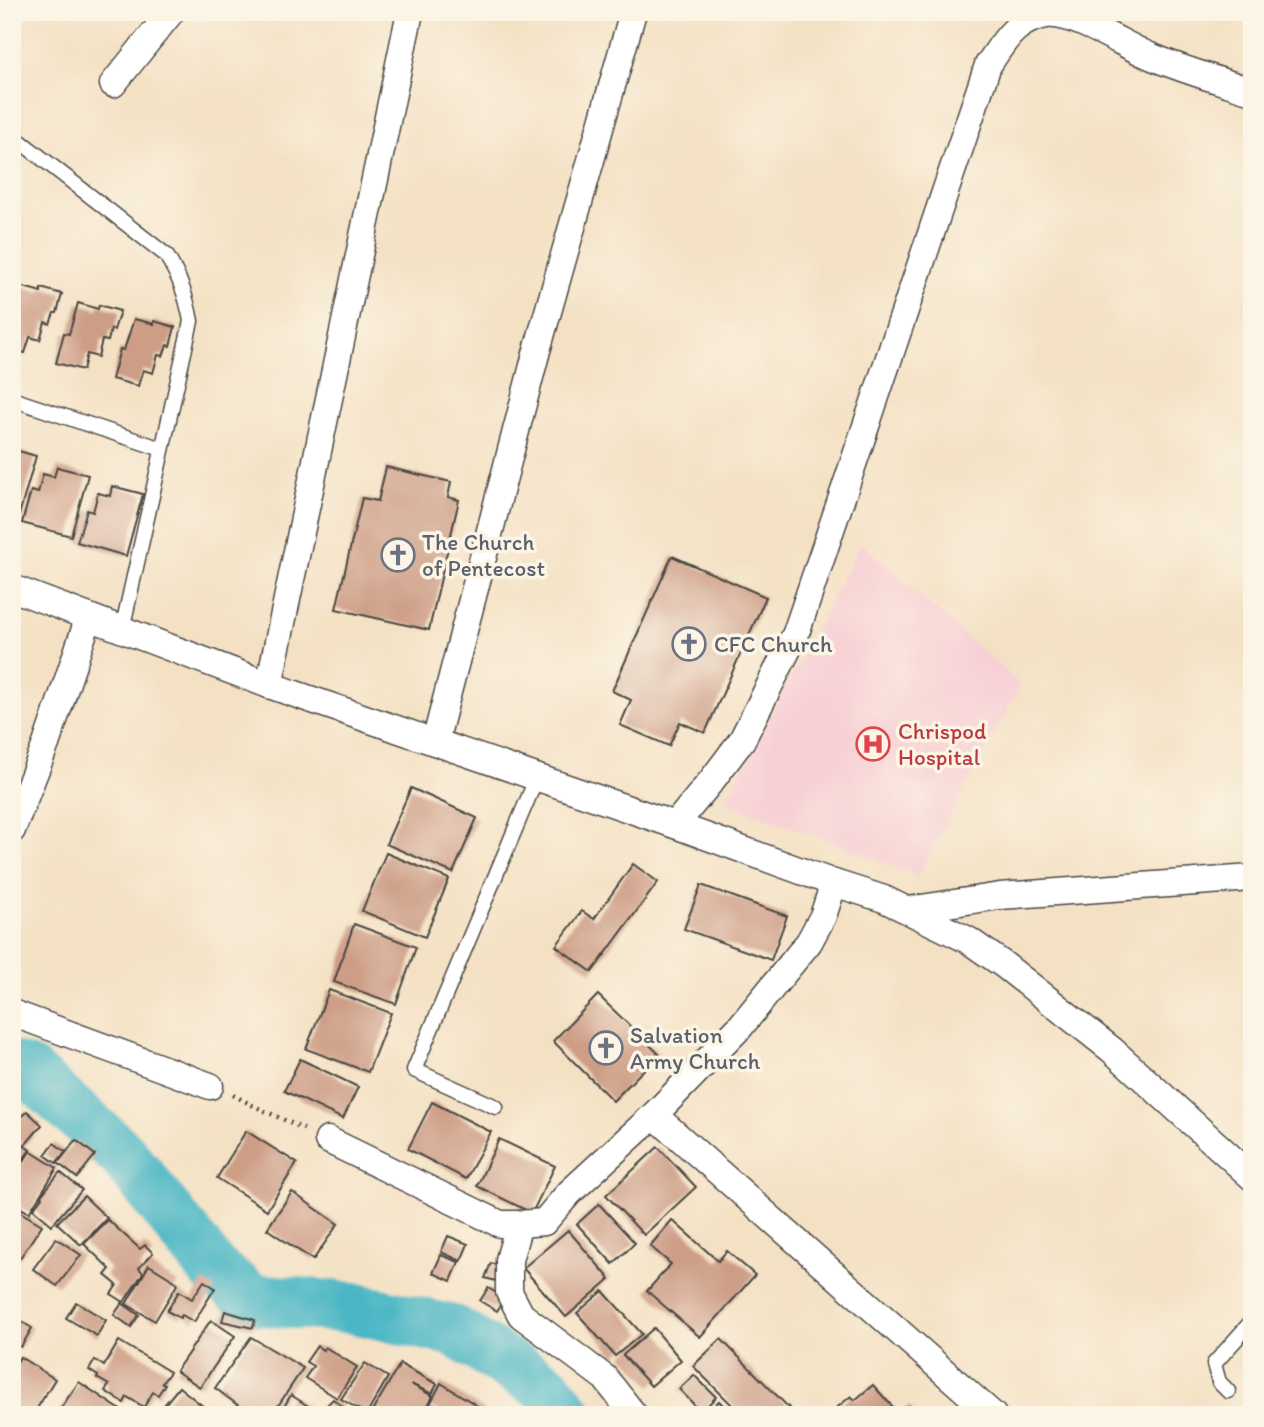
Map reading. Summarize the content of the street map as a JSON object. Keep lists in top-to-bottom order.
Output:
{
  "places": {
    "church": ["The Church of Pentecost", "CFC Church", "Salvation Army Church"],
    "hospital": ["Chrispod Hospital"]
  }
}
